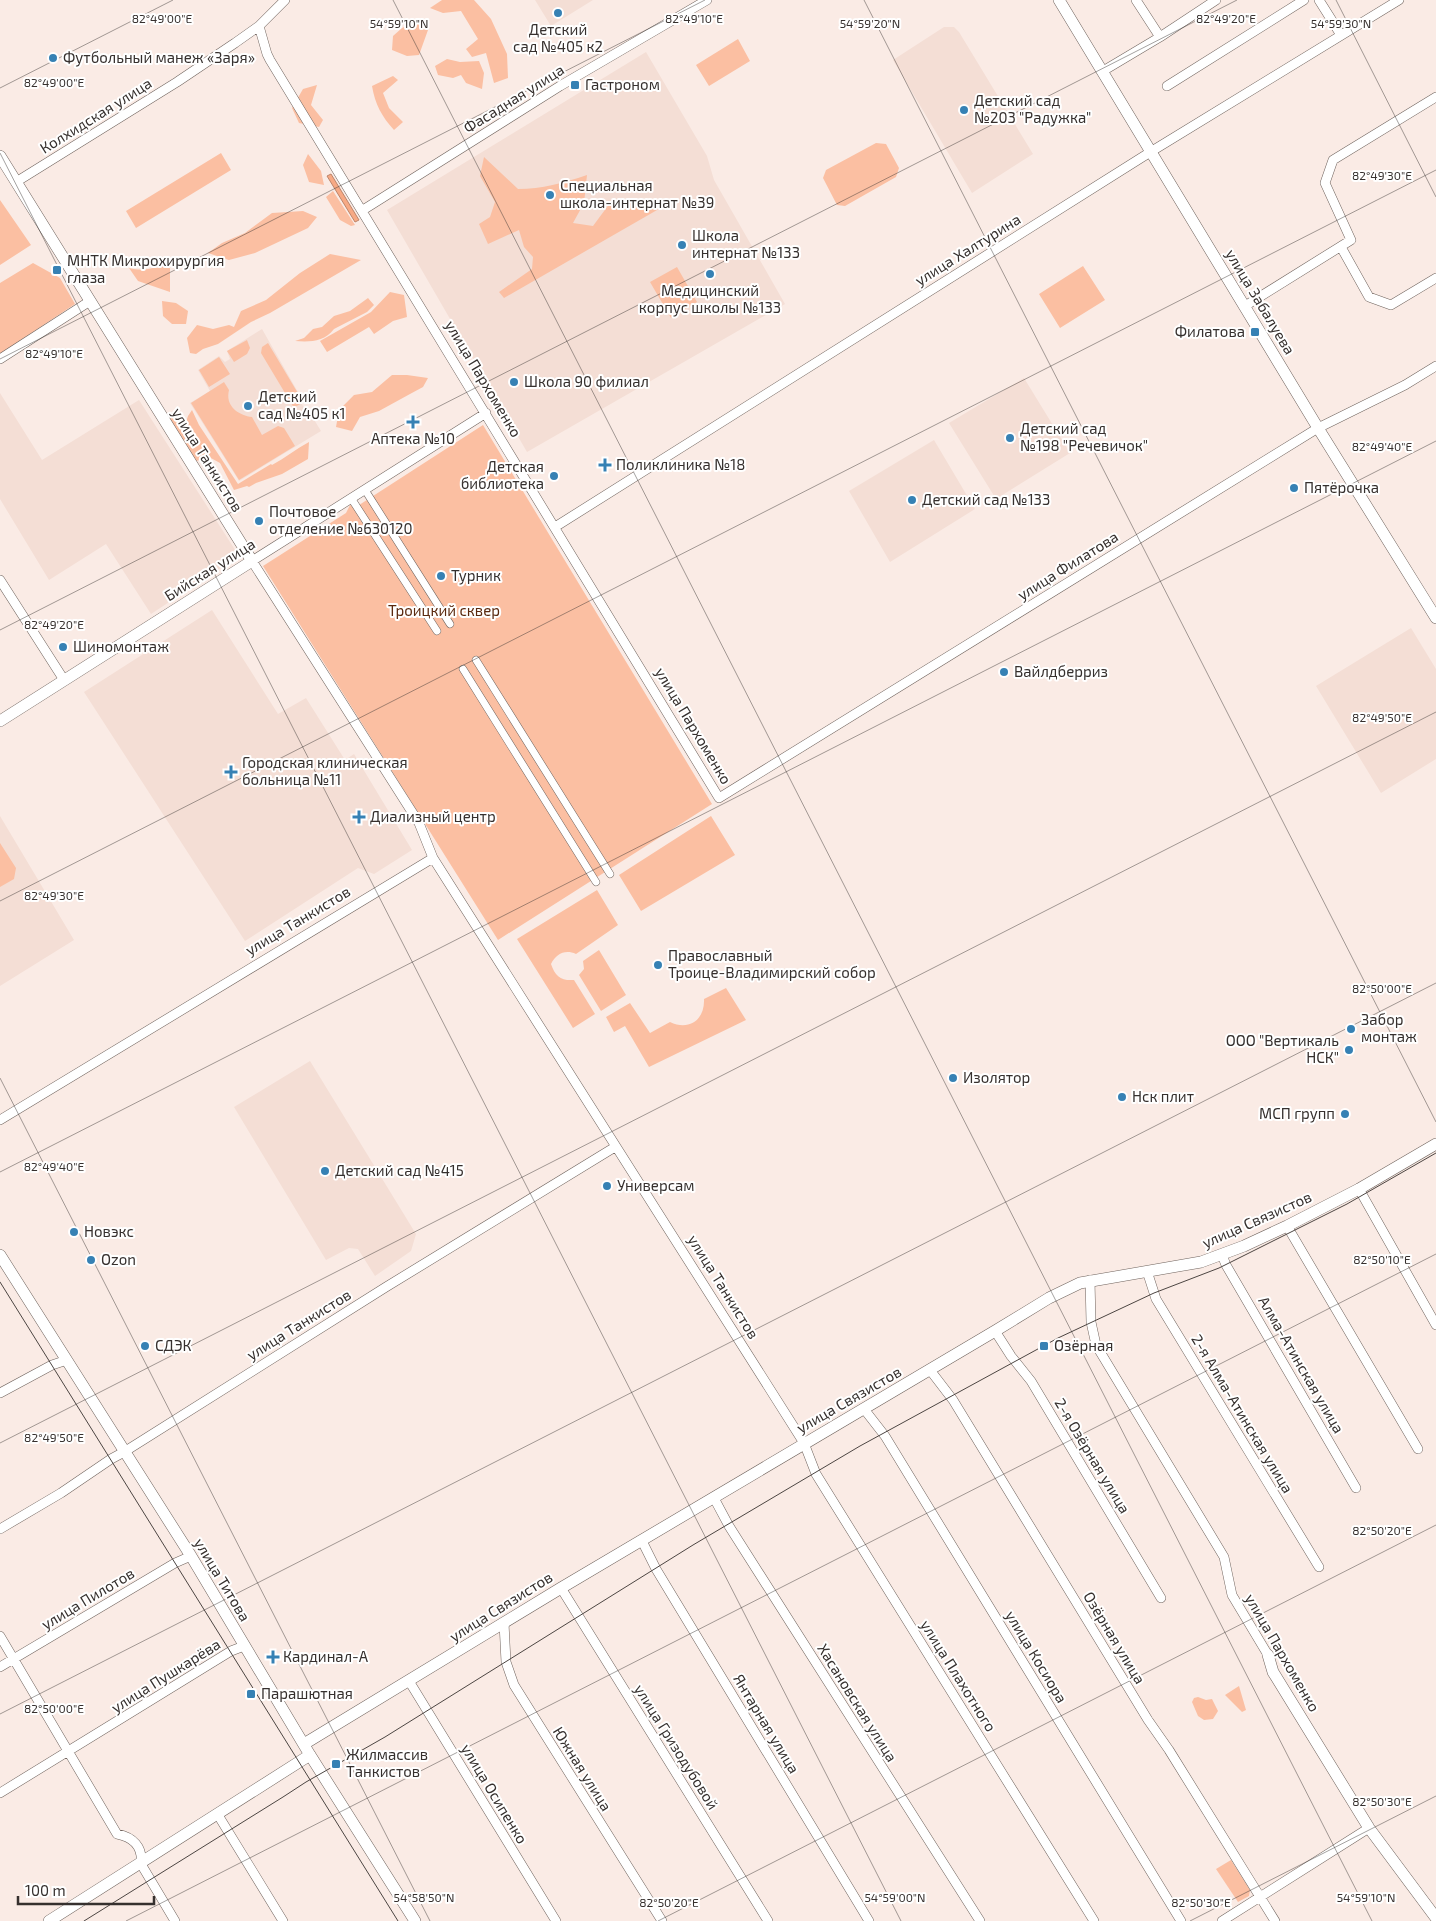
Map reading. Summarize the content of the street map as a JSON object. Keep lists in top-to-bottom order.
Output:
{
  "streets": {
    "street": [
      "Фасадная улица",
      "Колхидская улица",
      "улица Халтурина",
      "улица Забалуева",
      "улица Пархоменко",
      "улица Танкистов",
      "улица Филатова",
      "Бийская улица",
      "улица Связистов",
      "Алма-Атинская улица",
      "2-я Алма-Атинская улица",
      "2-я Озёрная улица",
      "улица Титова",
      "улица Пилотов",
      "Озёрная улица",
      "улица Косиора",
      "улица Пушкарёва",
      "улица Плахотного",
      "Хасановская улица",
      "Янтарная улица",
      "улица Гризодубовой",
      "Южная улица",
      "улица Осипенко"
    ]
  },
  "crossings": [
    ["Фасадная улица", "улица Пархоменко"],
    ["Колхидская улица", "улица Пархоменко"],
    ["Колхидская улица", "улица Танкистов"],
    ["улица Халтурина", "улица Забалуева"],
    ["улица Халтурина", "улица Пархоменко"],
    ["улица Забалуева", "улица Филатова"],
    ["улица Пархоменко", "улица Филатова"],
    ["улица Пархоменко", "Бийская улица"],
    ["улица Пархоменко", "улица Связистов"],
    ["улица Танкистов", "Бийская улица"],
    ["улица Танкистов", "улица Связистов"],
    ["улица Танкистов", "улица Титова"],
    ["улица Танкистов", "улица Плахотного"],
    ["улица Связистов", "Алма-Атинская улица"],
    ["улица Связистов", "2-я Алма-Атинская улица"],
    ["улица Связистов", "2-я Озёрная улица"],
    ["улица Связистов", "улица Титова"],
    ["улица Связистов", "Озёрная улица"],
    ["улица Связистов", "улица Косиора"],
    ["улица Связистов", "улица Плахотного"],
    ["улица Связистов", "Хасановская улица"],
    ["улица Связистов", "Янтарная улица"],
    ["улица Связистов", "улица Гризодубовой"],
    ["улица Связистов", "Южная улица"],
    ["улица Связистов", "улица Осипенко"],
    ["улица Титова", "улица Пилотов"],
    ["улица Титова", "улица Пушкарёва"]
  ],
  "parks": ["Троицкий сквер"],
  "places": {
    "other": [
      "Детский сад №405 к2",
      "Футбольный манеж «Заря»",
      "Детский сад №203 \"Радужка\"",
      "Специальная школа-интернат №39",
      "Школа интернат №133",
      "Медицинский корпус школы №133",
      "Школа 90 филиал",
      "Детский сад №405 к1",
      "Детский сад №198 \"Речевичок\"",
      "Детская библиотека",
      "Пятёрочка",
      "Детский сад №133",
      "Почтовое отделение №630120",
      "Турник",
      "Шиномонтаж",
      "Вайлдберриз",
      "Православный Троице-Владимирский собор",
      "Забор монтаж",
      "ООО \"Вертикаль НСК\"",
      "Изолятор",
      "Нск плит",
      "МСП групп",
      "Детский сад №415",
      "Универсам",
      "Новэкс",
      "Ozon",
      "СДЭК"
    ],
    "transit": [
      "Гастроном",
      "МНТК Микрохирургия глаза",
      "Филатова",
      "Озёрная",
      "Парашютная",
      "Жилмассив Танкистов"
    ],
    "health": [
      "Аптека №10",
      "Поликлиника №18",
      "Городская клиническая больница №11",
      "Диализный центр",
      "Кардинал-А"
    ]
  },
  "scale_bar": "100 m",
  "coordinates": [
    "82°49'00\"E",
    "82°49'10\"E",
    "82°49'20\"E",
    "54°59'10\"N",
    "54°59'20\"N",
    "54°59'30\"N",
    "82°49'30\"E",
    "82°49'40\"E",
    "82°49'50\"E",
    "82°50'00\"E",
    "82°50'10\"E",
    "82°50'20\"E",
    "82°50'30\"E",
    "54°58'50\"N",
    "54°59'00\"N"
  ]
}
